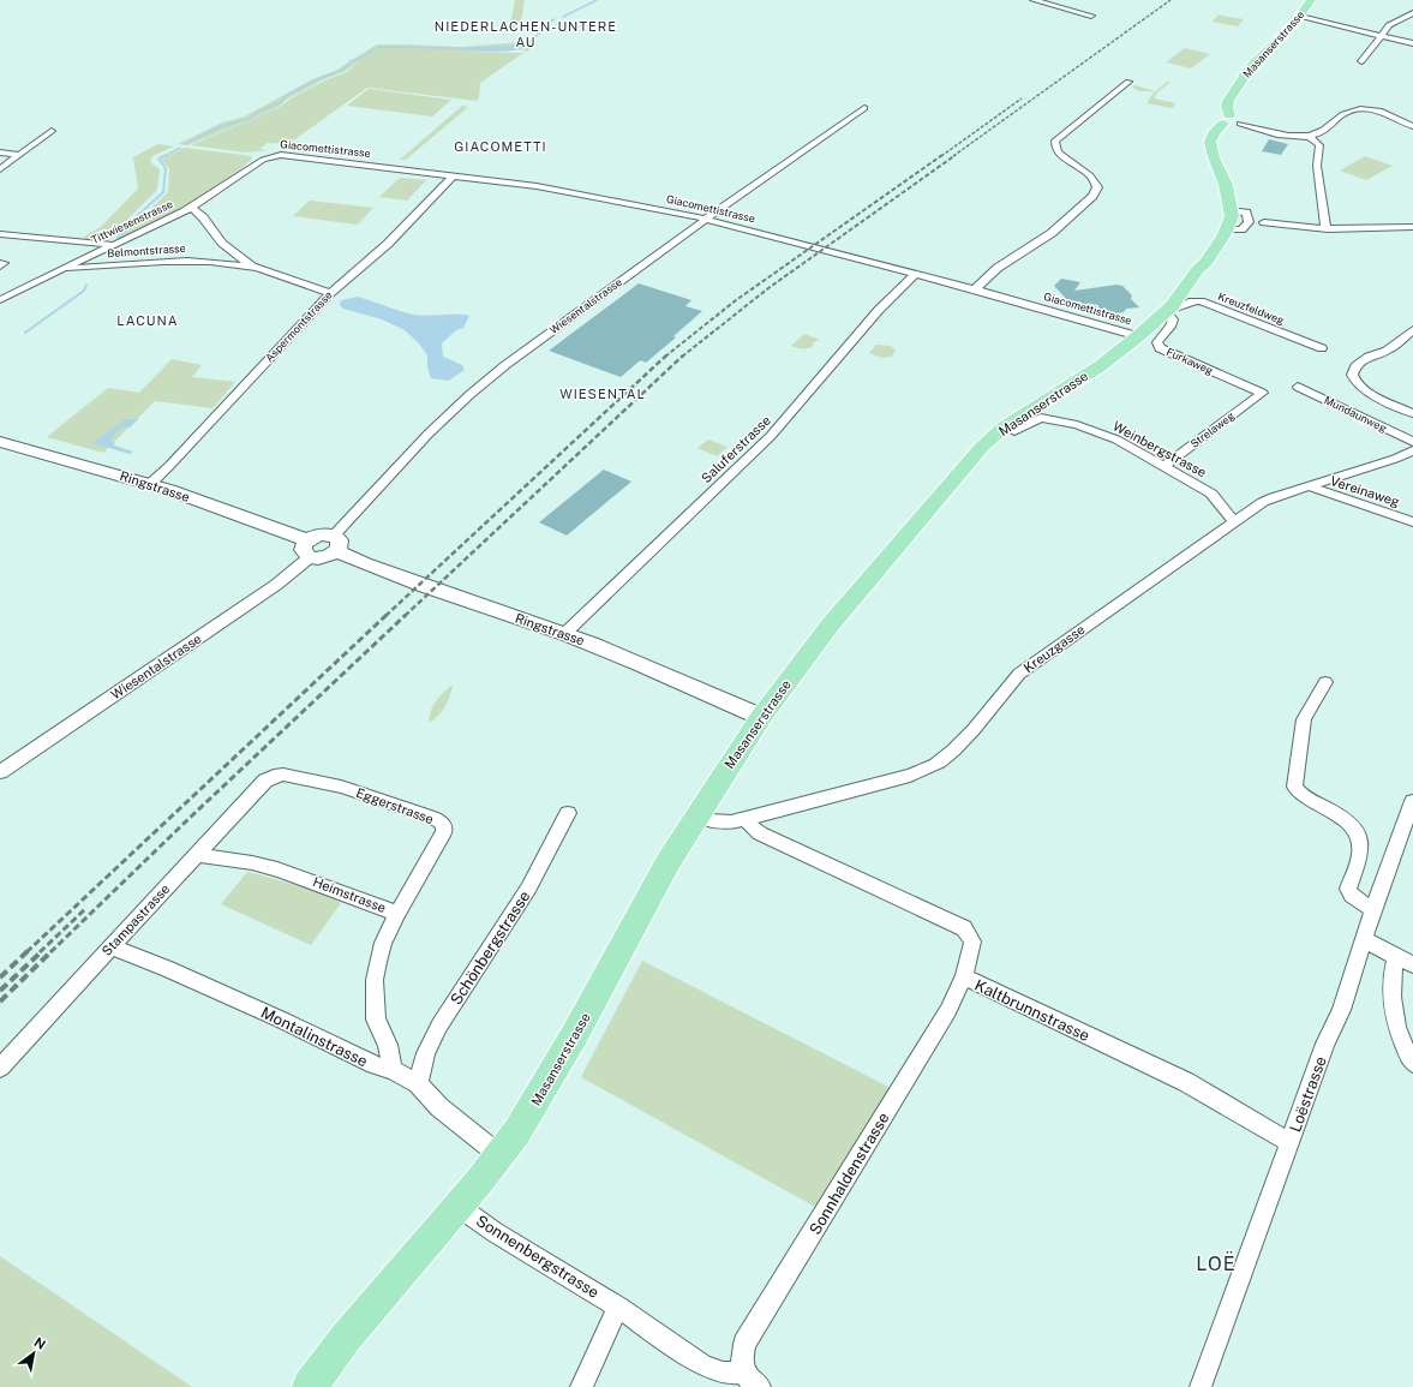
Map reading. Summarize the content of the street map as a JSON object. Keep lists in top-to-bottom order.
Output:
{
  "streets": {
    "main road": ["Masanserstrasse", "Ringstrasse"],
    "street": [
      "Giacomettistrasse",
      "Tittwiesenstrasse",
      "Belmontstrasse",
      "Wiesentalstrasse",
      "Kreuzfeldweg",
      "Aspermontstrasse",
      "Furkaweg",
      "Mundaunweg",
      "Strelaweg",
      "Saluferstrasse",
      "Weinbergstrasse",
      "Vereinaweg",
      "Kreuzgasse",
      "Eggerstrasse",
      "Heimstrasse",
      "Stampastrasse",
      "Schönbergstrasse",
      "Kaltbrunnstrasse",
      "Montalinstrasse",
      "Loëstrasse",
      "Sonnhaldenstrasse",
      "Sonnenbergstrasse"
    ]
  },
  "crossings": [
    ["Masanserstrasse", "Giacomettistrasse"],
    ["Masanserstrasse", "Kreuzfeldweg"],
    ["Masanserstrasse", "Furkaweg"],
    ["Masanserstrasse", "Weinbergstrasse"],
    ["Masanserstrasse", "Ringstrasse"],
    ["Masanserstrasse", "Kreuzgasse"],
    ["Masanserstrasse", "Montalinstrasse"],
    ["Masanserstrasse", "Sonnenbergstrasse"],
    ["Giacomettistrasse", "Tittwiesenstrasse"],
    ["Giacomettistrasse", "Wiesentalstrasse"],
    ["Giacomettistrasse", "Aspermontstrasse"],
    ["Giacomettistrasse", "Saluferstrasse"],
    ["Tittwiesenstrasse", "Belmontstrasse"],
    ["Belmontstrasse", "Aspermontstrasse"],
    ["Wiesentalstrasse", "Ringstrasse"],
    ["Kreuzfeldweg", "Furkaweg"],
    ["Aspermontstrasse", "Ringstrasse"],
    ["Furkaweg", "Strelaweg"],
    ["Strelaweg", "Weinbergstrasse"],
    ["Saluferstrasse", "Ringstrasse"],
    ["Weinbergstrasse", "Kreuzgasse"],
    ["Vereinaweg", "Kreuzgasse"],
    ["Kreuzgasse", "Kaltbrunnstrasse"],
    ["Eggerstrasse", "Heimstrasse"],
    ["Eggerstrasse", "Stampastrasse"],
    ["Heimstrasse", "Stampastrasse"],
    ["Heimstrasse", "Montalinstrasse"],
    ["Stampastrasse", "Montalinstrasse"],
    ["Schönbergstrasse", "Montalinstrasse"],
    ["Kaltbrunnstrasse", "Loëstrasse"],
    ["Kaltbrunnstrasse", "Sonnhaldenstrasse"],
    ["Sonnhaldenstrasse", "Sonnenbergstrasse"]
  ],
  "districts": [
    "NIEDERLACHEN-UNTERE AU",
    "GIACOMETTI",
    "LACUNA",
    "WIESENTAL",
    "LOË"
  ],
  "north": "top right"
}
